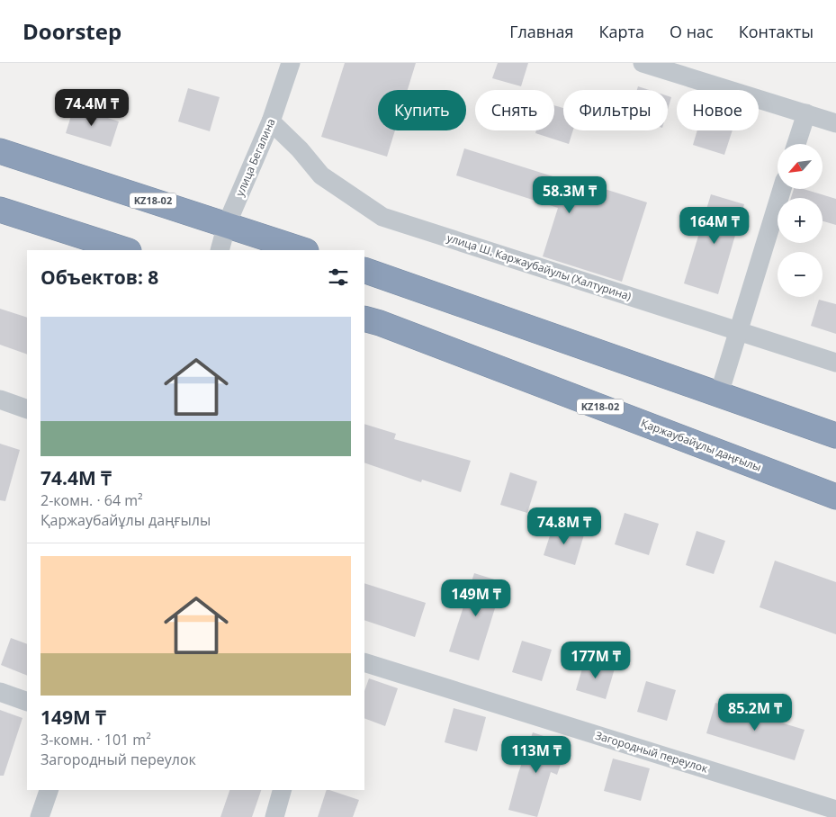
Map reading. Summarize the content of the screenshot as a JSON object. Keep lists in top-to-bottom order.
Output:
{
  "streets": {
    "highway": ["KZ18-02", "Қаржаубайұлы даңғылы"],
    "street": ["улица Бегалина", "улица Ш. Каржаубайулы (Халтурина)", "Загородный переулок"]
  },
  "crossings": [
    ["улица Бегалина", "KZ18-02"],
    ["улица Бегалина", "улица Ш. Каржаубайулы (Халтурина)"]
  ],
  "north": "bottom left",
  "page": {
    "header": "Doorstep",
    "nav": [
      "Главная",
      "Карта",
      "О нас",
      "Контакты"
    ],
    "price": [
      "74.4M ₸",
      "58.3M ₸",
      "164M ₸",
      "74.8M ₸",
      "149M ₸",
      "177M ₸",
      "85.2M ₸",
      "113M ₸"
    ],
    "chip": [
      "Купить",
      "Снять",
      "Фильтры",
      "Новое"
    ],
    "map_buttons": ["+", "−"],
    "heading": "Объектов: 8",
    "list": [
      {
        "name": "74.4M ₸",
        "note": "2-комн. · 64 m² · Қаржаубайұлы даңғылы"
      },
      {
        "name": "149M ₸",
        "note": "3-комн. · 101 m² · Загородный переулок"
      }
    ]
  }
}
